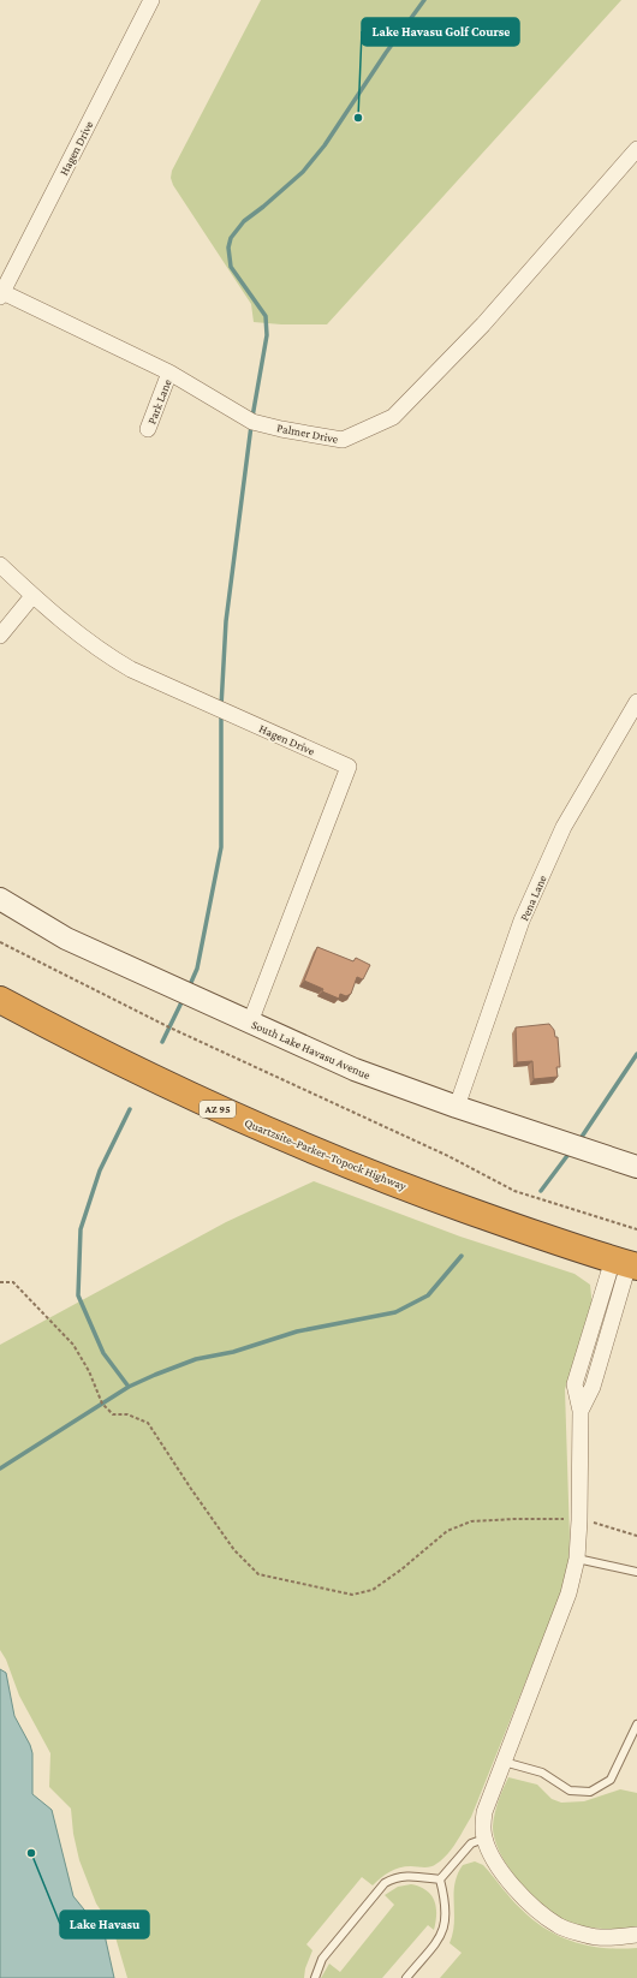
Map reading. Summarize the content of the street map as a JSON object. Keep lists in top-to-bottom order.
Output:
{
  "streets": {
    "highway": ["AZ 95", "Quartzsite–Parker–Topock Highway"],
    "main road": ["South Lake Havasu Avenue"],
    "street": [
      "Hagen Drive",
      "Park Lane",
      "Palmer Drive",
      "Pena Lane"
    ]
  },
  "crossings": [
    ["Hagen Drive", "Palmer Drive"],
    ["Hagen Drive", "South Lake Havasu Avenue"],
    ["Park Lane", "Palmer Drive"],
    ["Pena Lane", "South Lake Havasu Avenue"]
  ],
  "places": ["Lake Havasu Golf Course", "Lake Havasu"]
}
